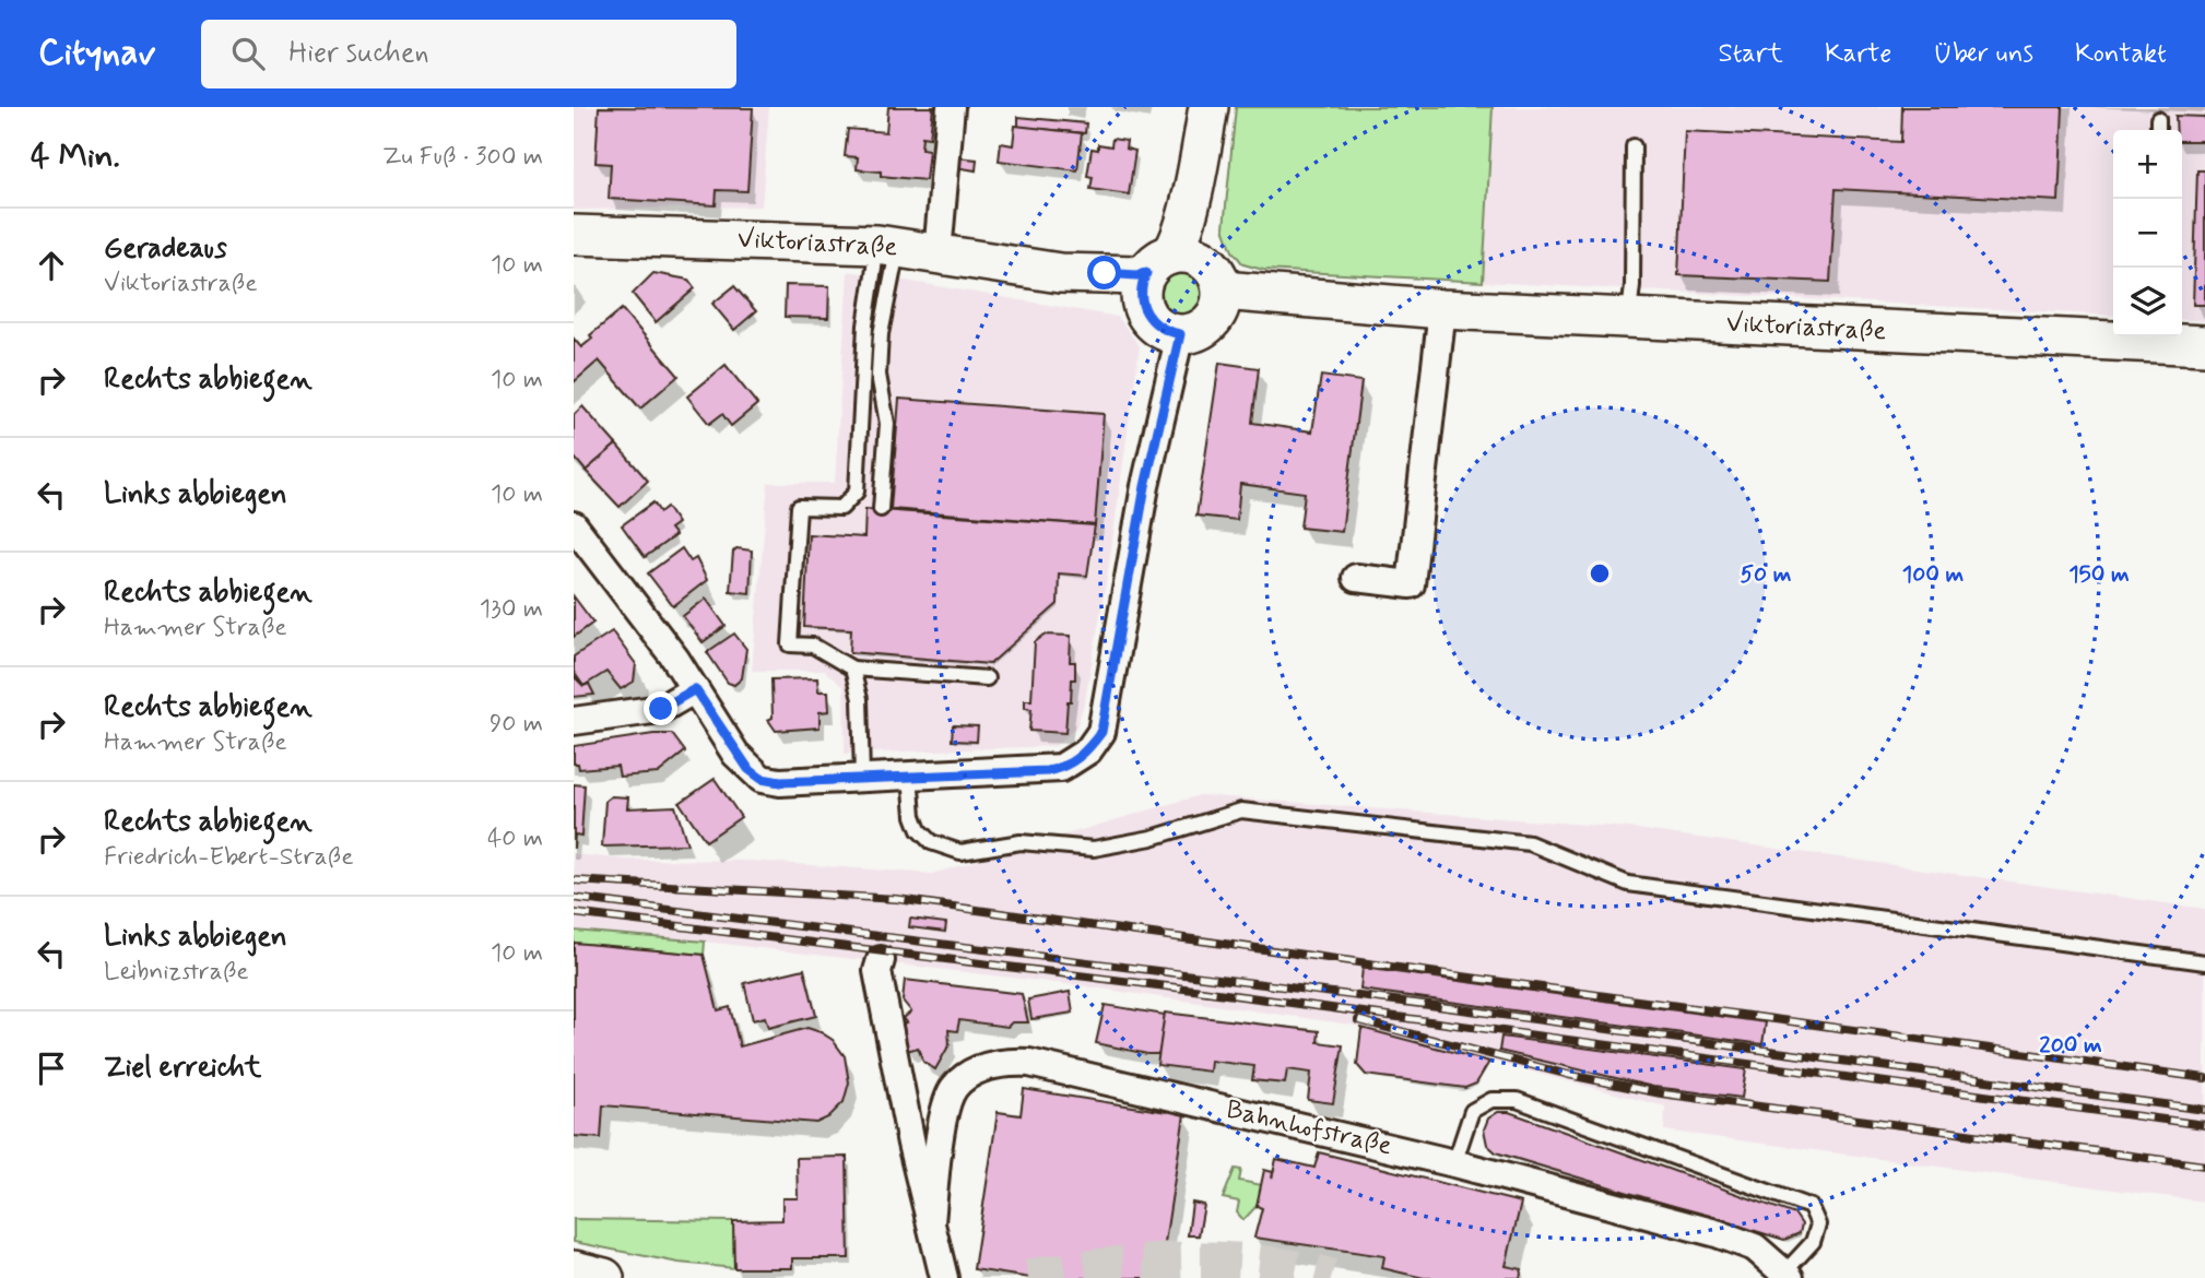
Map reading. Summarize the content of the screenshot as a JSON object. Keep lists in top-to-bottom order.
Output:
{
  "streets": {
    "street": ["Viktoriastraße", "Bahnhofstraße"]
  },
  "page": {
    "header": "Citynav",
    "search": "Hier suchen",
    "nav": [
      "Start",
      "Karte",
      "Über uns",
      "Kontakt"
    ],
    "heading": ["4 Min.", "Zu Fuß · 300 m"],
    "map_buttons": ["+", "−"],
    "list": [
      ["Geradeaus", "Viktoriastraße", "10 m"],
      ["Rechts abbiegen", "10 m"],
      ["Links abbiegen", "10 m"],
      ["Rechts abbiegen", "Hammer Straße", "130 m"],
      ["Rechts abbiegen", "Hammer Straße", "90 m"],
      ["Rechts abbiegen", "Friedrich-Ebert-Straße", "40 m"],
      ["Links abbiegen", "Leibnizstraße", "10 m"],
      "Ziel erreicht"
    ]
  },
  "rings": [
    "50 m",
    "100 m",
    "150 m",
    "200 m"
  ]
}
